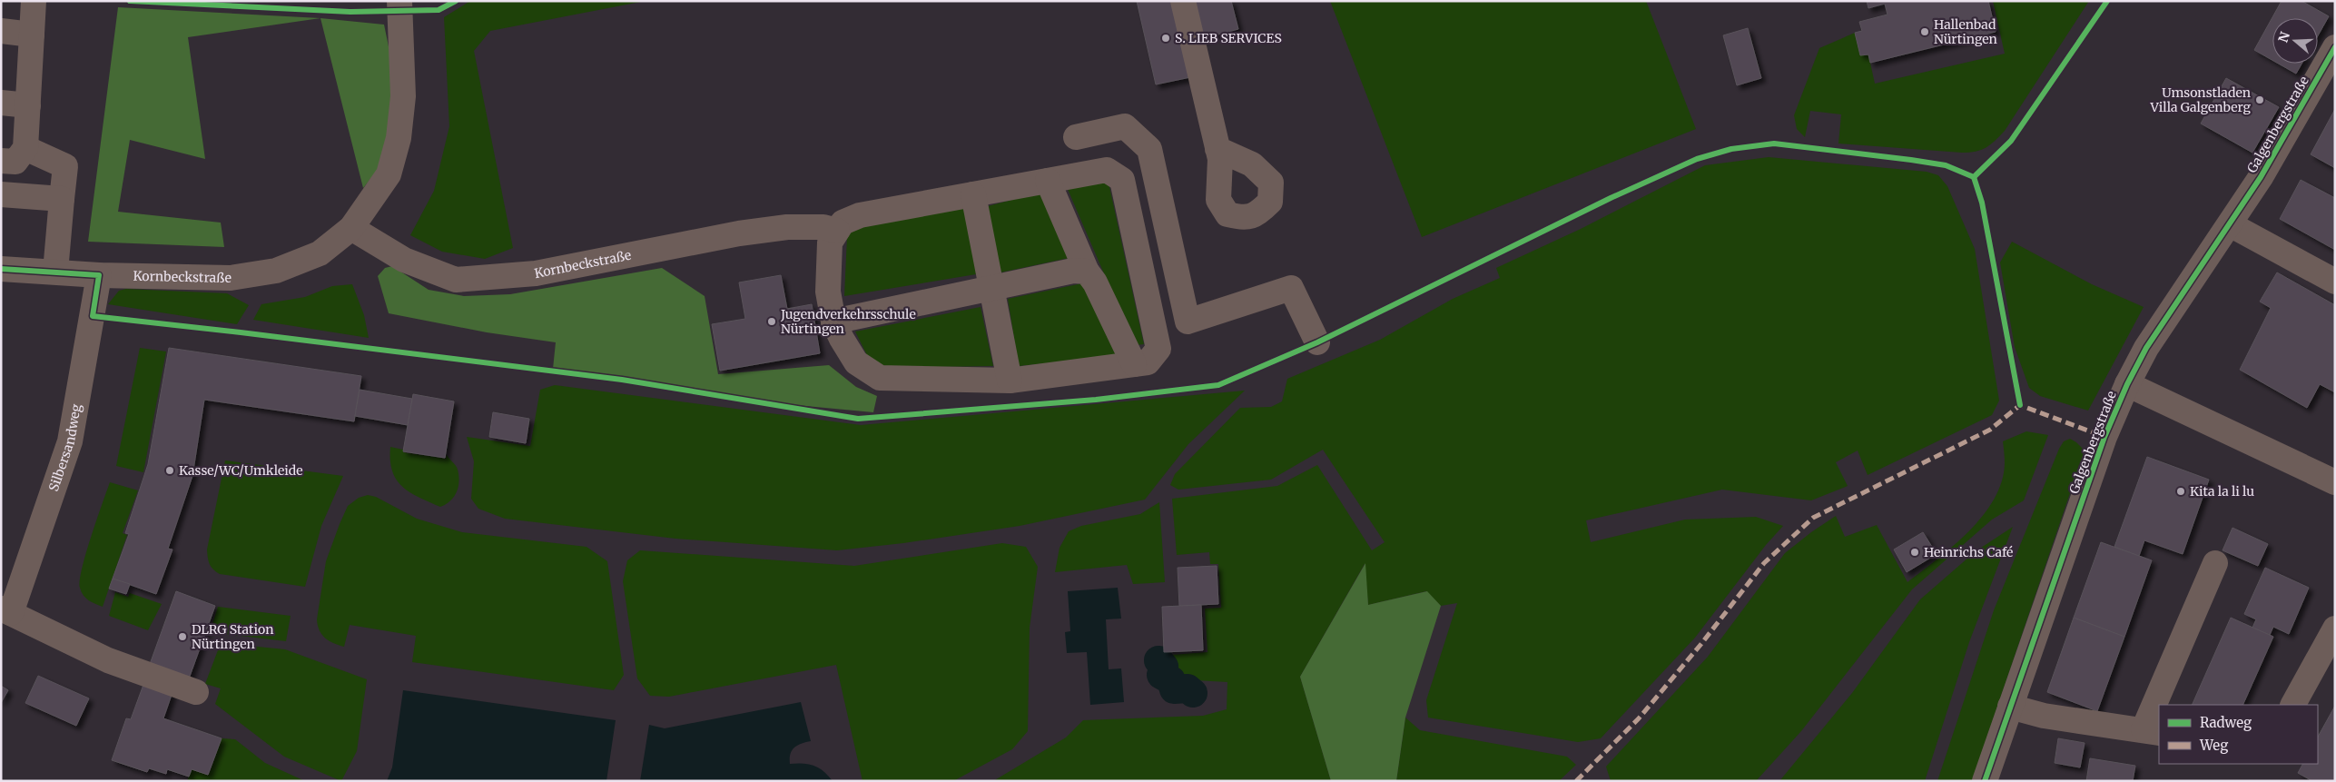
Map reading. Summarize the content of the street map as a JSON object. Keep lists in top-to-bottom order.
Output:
{
  "streets": {
    "street": ["Galgenbergstraße", "Kornbeckstraße", "Silbersandweg"]
  },
  "crossings": [
    ["Kornbeckstraße", "Silbersandweg"]
  ],
  "places": [
    "Hallenbad Nürtingen",
    "S. LIEB SERVICES",
    "Umsonstladen Villa Galgenberg",
    "Jugendverkehrsschule Nürtingen",
    "Kasse/WC/Umkleide",
    "Kita la li lu",
    "Heinrichs Café",
    "DLRG Station Nürtingen"
  ],
  "legend": ["Radweg", "Weg"],
  "north": "left"
}
